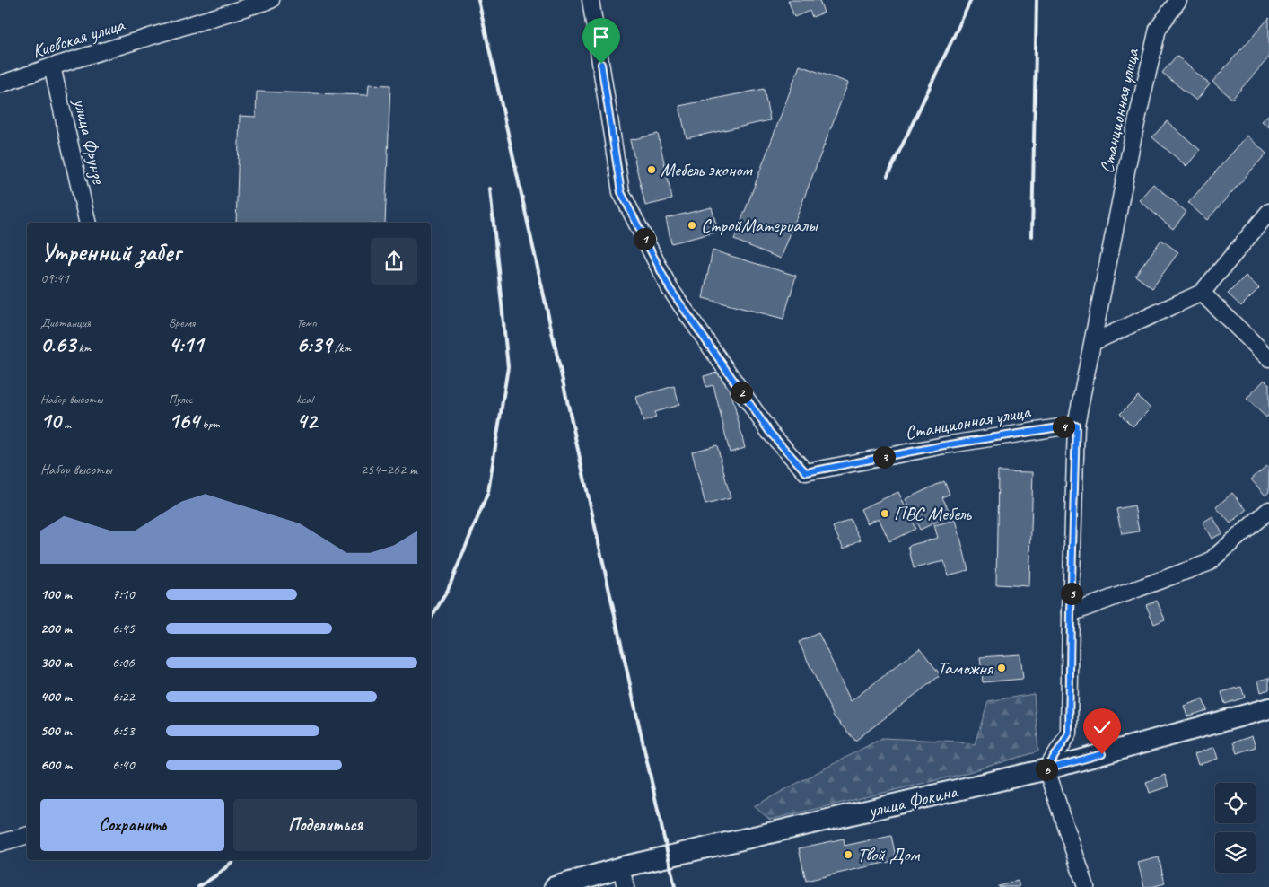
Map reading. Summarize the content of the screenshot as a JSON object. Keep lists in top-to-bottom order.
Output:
{
  "streets": {
    "main road": ["улица Фокина"],
    "street": ["Киевская улица", "Станционная улица", "улица Фрунзе"]
  },
  "crossings": [
    ["Киевская улица", "улица Фрунзе"],
    ["Станционная улица", "улица Фокина"]
  ],
  "places": [
    "Мебель эконом",
    "СтройМатериалы",
    "ПВС Мебель",
    "Таможня",
    "Твой Дом"
  ],
  "page": {
    "heading": ["Утренний забег", "09:41"],
    "pins": [
      "1",
      "2",
      "4",
      "3",
      "5",
      "6"
    ],
    "stats": [
      ["Дистанция", "0.63 km"],
      ["Время", "4:11"],
      ["Темп", "6:39 /km"],
      ["Набор высоты", "10 m"],
      ["Пульс", "164 bpm"],
      ["kcal", "42"]
    ],
    "chart": ["Набор высоты", "254–262 m"],
    "list": [
      {
        "name": "100 m",
        "note": "7:10"
      },
      {
        "name": "200 m",
        "note": "6:45"
      },
      {
        "name": "300 m",
        "note": "6:06"
      },
      {
        "name": "400 m",
        "note": "6:22"
      },
      {
        "name": "500 m",
        "note": "6:53"
      },
      {
        "name": "600 m",
        "note": "6:40"
      }
    ],
    "buttons": ["Сохранить", "Поделиться"]
  }
}
